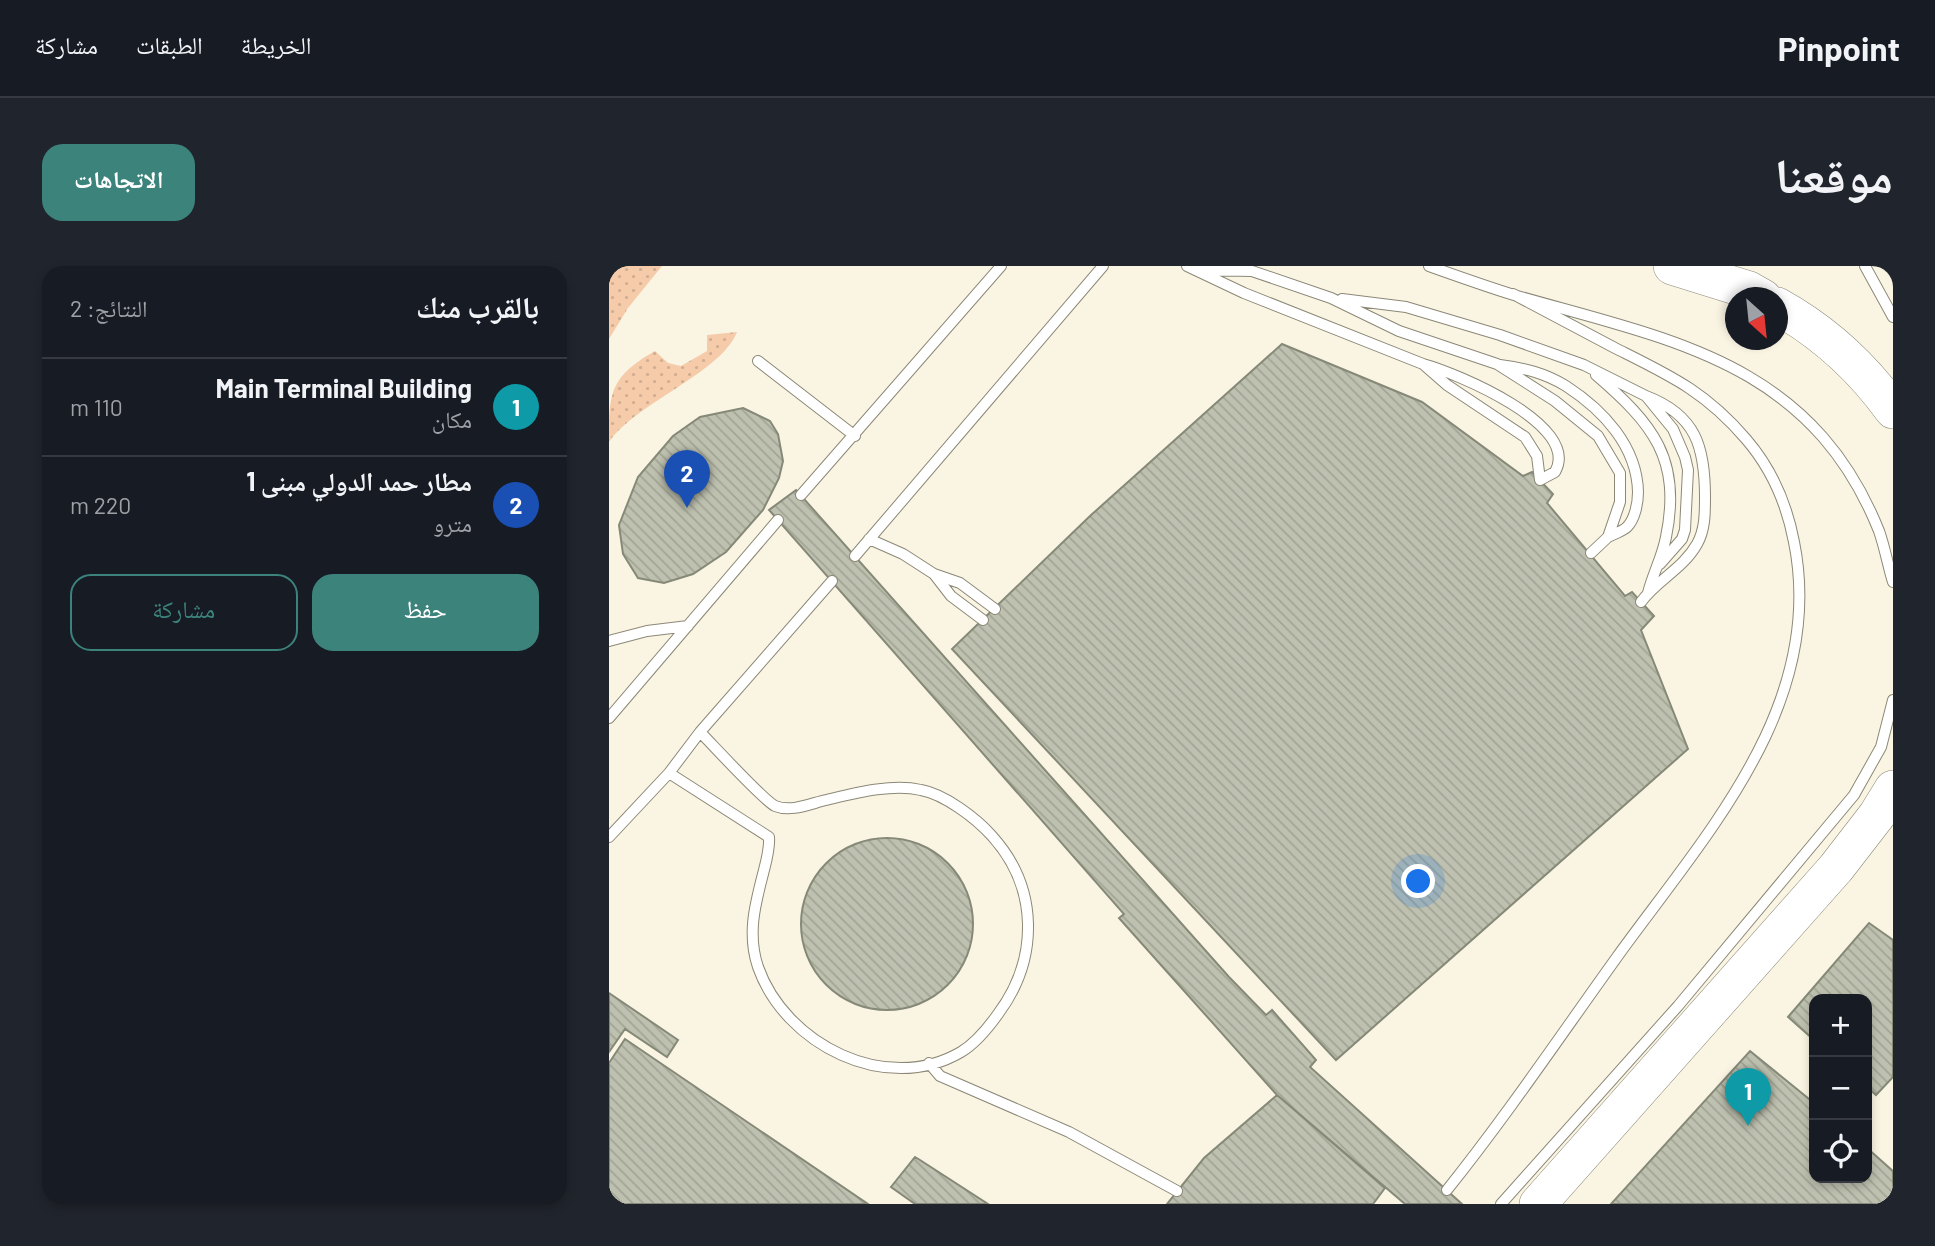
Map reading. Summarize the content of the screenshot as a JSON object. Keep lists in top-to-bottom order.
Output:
{
  "north": "bottom right",
  "page": {
    "header": "Pinpoint",
    "nav": ["الخريطة", "الطبقات", "مشاركة"],
    "title": "موقعنا",
    "buttons": [
      "الاتجاهات",
      ["حفظ", "مشاركة"]
    ],
    "heading": ["بالقرب منك", "النتائج: 2"],
    "list": [
      {
        "mark": "1",
        "name": "Main Terminal Building",
        "note": "مكان",
        "value": "110 m"
      },
      {
        "mark": "2",
        "name": "مطار حمد الدولي مبنى 1",
        "note": "مترو",
        "value": "220 m"
      }
    ],
    "pins": ["2", "1"],
    "map_buttons": ["+", "−"]
  }
}
